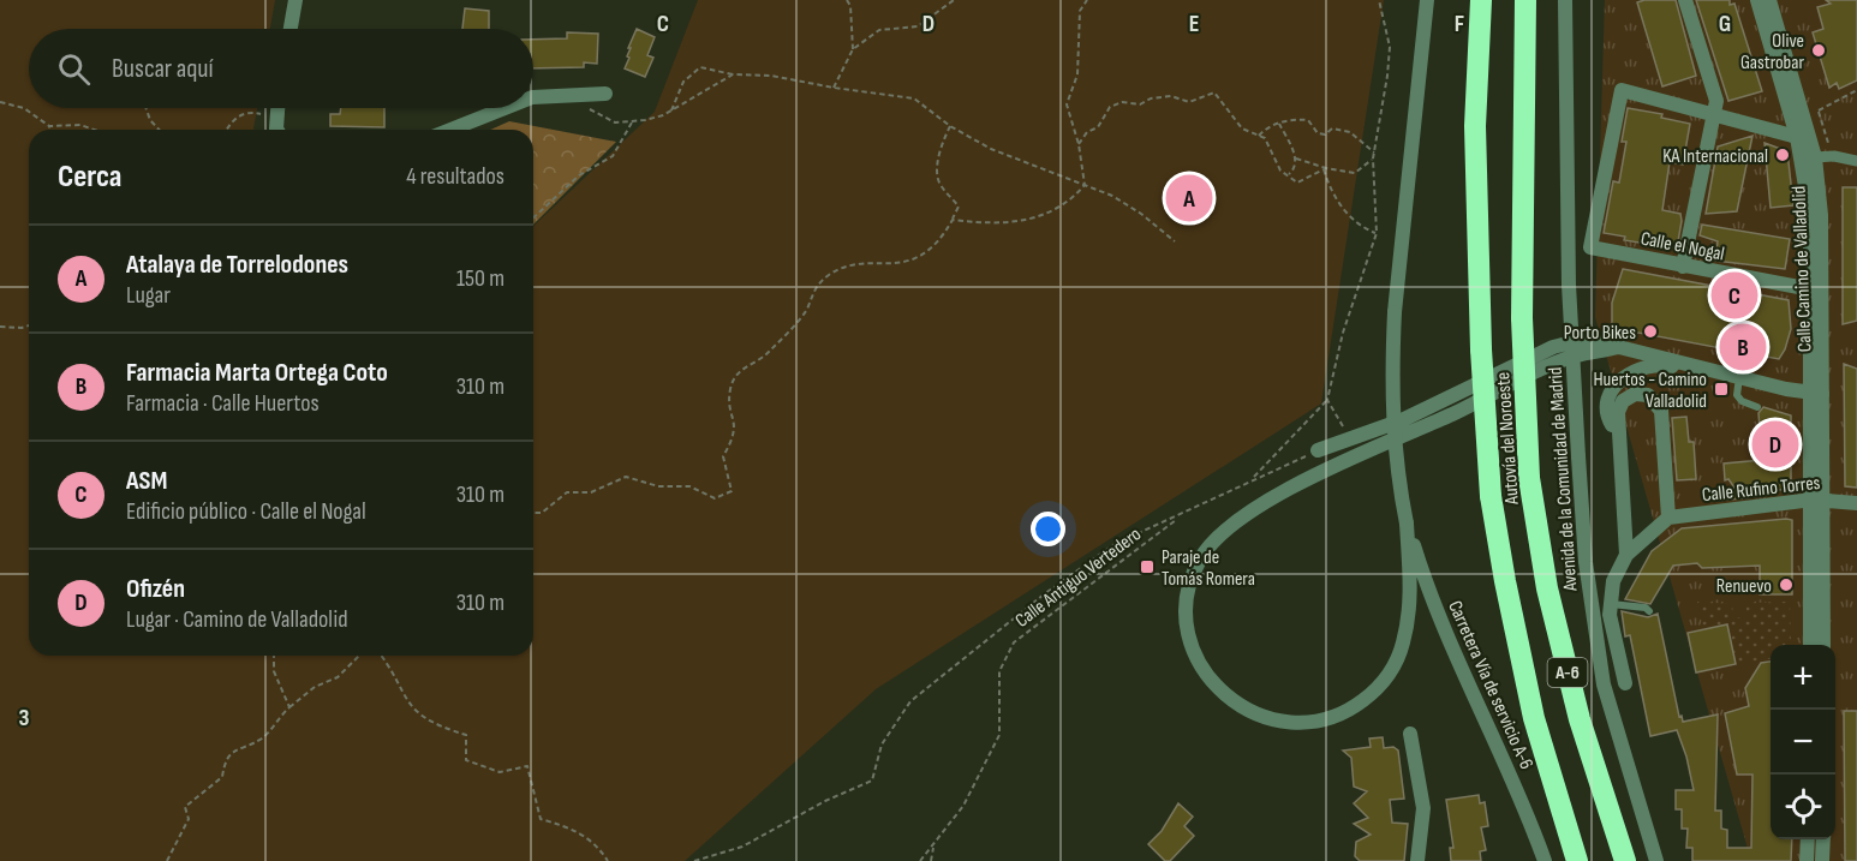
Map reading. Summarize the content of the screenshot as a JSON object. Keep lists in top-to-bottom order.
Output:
{
  "streets": {
    "highway": ["Autovía del Noroeste", "A-6"],
    "street": [
      "Calle el Nogal",
      "Calle Camino de Valladolid",
      "Avenida de la Comunidad de Madrid",
      "Calle Rufino Torres",
      "Carretera Vía de servicio A-6"
    ],
    "path": ["Calle Antiguo Vertedero"]
  },
  "crossings": [
    ["Calle el Nogal", "Calle Camino de Valladolid"]
  ],
  "places": {
    "other": [
      "Olive Gastrobar",
      "KA Internacional",
      "Porto Bikes",
      "Renuevo"
    ],
    "transit": ["Huertos - Camino Valladolid", "Paraje de Tomás Romera"]
  },
  "page": {
    "search": "Buscar aquí",
    "heading": ["Cerca", "4 resultados"],
    "pins": [
      "A",
      "C",
      "B",
      "D"
    ],
    "list": [
      {
        "mark": "A",
        "name": "Atalaya de Torrelodones",
        "note": "Lugar",
        "value": "150 m"
      },
      {
        "mark": "B",
        "name": "Farmacia Marta Ortega Coto",
        "note": "Farmacia · Calle Huertos",
        "value": "310 m"
      },
      {
        "mark": "C",
        "name": "ASM",
        "note": "Edificio público · Calle el Nogal",
        "value": "310 m"
      },
      {
        "mark": "D",
        "name": "Ofizén",
        "note": "Lugar · Camino de Valladolid",
        "value": "310 m"
      }
    ],
    "map_buttons": ["+", "−"]
  },
  "grid": {
    "columns": [
      "C",
      "D",
      "E",
      "F",
      "G"
    ],
    "rows": ["3"]
  }
}
